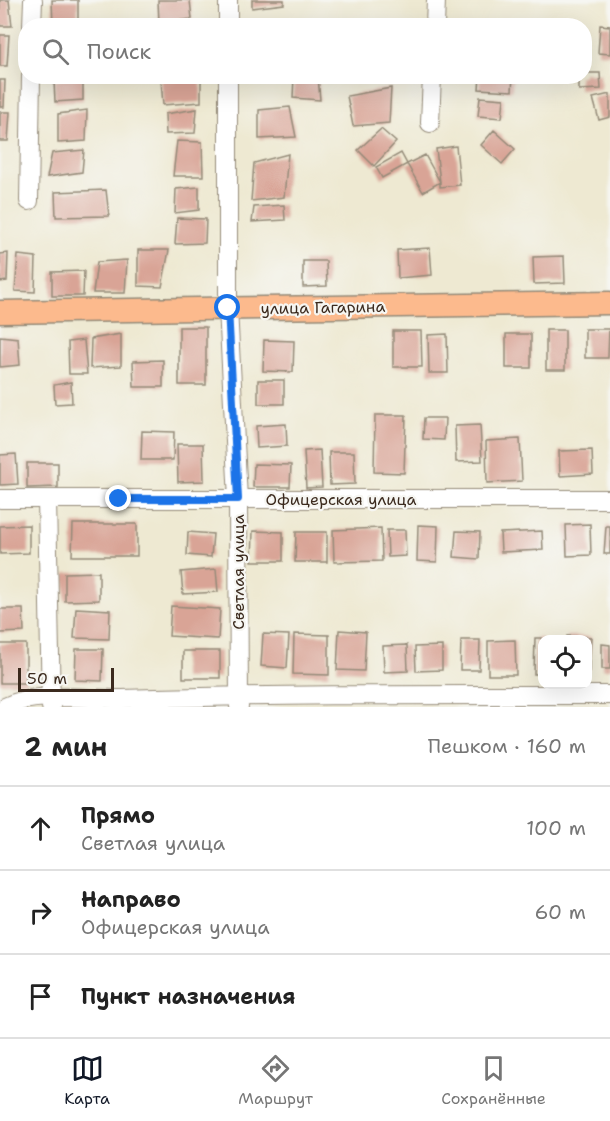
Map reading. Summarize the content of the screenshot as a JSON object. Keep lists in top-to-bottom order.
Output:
{
  "streets": {
    "main road": ["улица Гагарина"],
    "street": ["Офицерская улица", "Светлая улица"]
  },
  "crossings": [
    ["улица Гагарина", "Светлая улица"],
    ["Офицерская улица", "Светлая улица"]
  ],
  "scale_bar": "50 m",
  "page": {
    "search": "Поиск",
    "scale": "50 m",
    "heading": ["2 мин", "Пешком · 160 m"],
    "list": [
      ["Прямо", "Светлая улица", "100 m"],
      ["Направо", "Офицерская улица", "60 m"],
      "Пункт назначения"
    ],
    "nav": ["Карта", "Маршрут", "Сохранённые"]
  }
}
